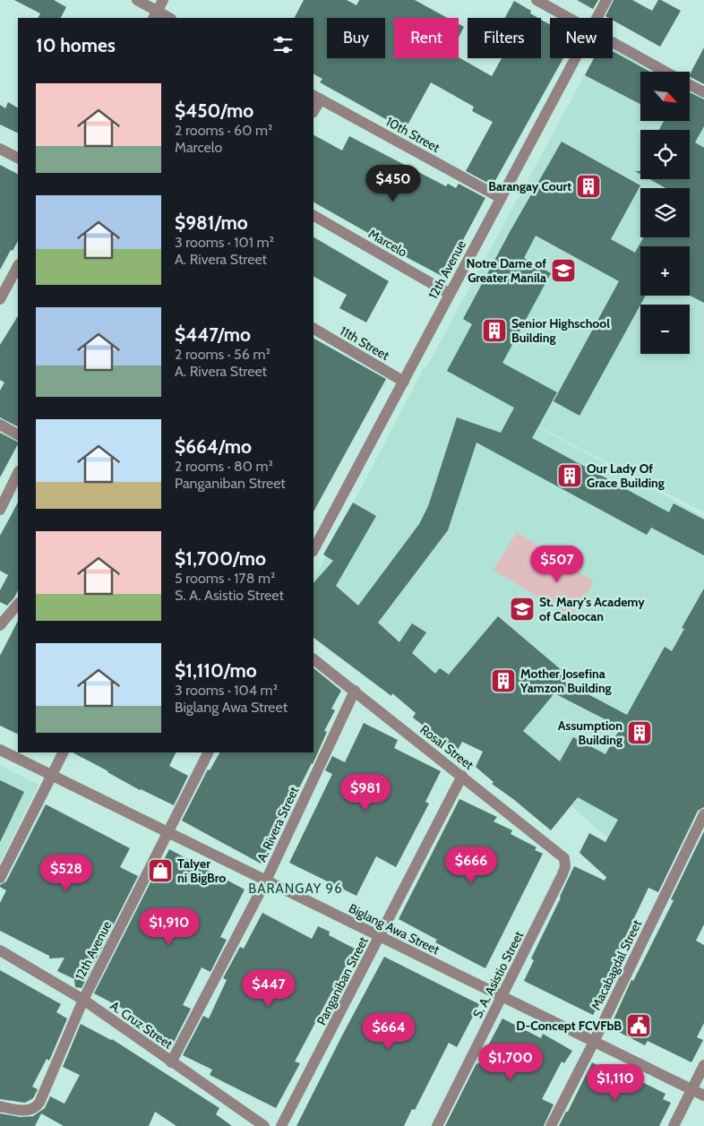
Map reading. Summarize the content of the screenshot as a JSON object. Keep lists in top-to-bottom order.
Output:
{
  "streets": {
    "street": [
      "10th Street",
      "Marcelo",
      "12th Avenue",
      "11th Street",
      "Rosal Street",
      "A. Rivera Street",
      "Biglang Awa Street",
      "Macabagdal Street",
      "S. A. Asistio Street",
      "Panganiban Street",
      "A. Cruz Street"
    ]
  },
  "crossings": [
    ["10th Street", "12th Avenue"],
    ["Marcelo", "12th Avenue"],
    ["12th Avenue", "11th Street"],
    ["12th Avenue", "Biglang Awa Street"],
    ["12th Avenue", "A. Cruz Street"],
    ["Rosal Street", "A. Rivera Street"],
    ["Rosal Street", "S. A. Asistio Street"],
    ["Rosal Street", "Panganiban Street"],
    ["A. Rivera Street", "Biglang Awa Street"],
    ["A. Rivera Street", "A. Cruz Street"],
    ["Biglang Awa Street", "Macabagdal Street"],
    ["Biglang Awa Street", "S. A. Asistio Street"],
    ["Biglang Awa Street", "Panganiban Street"]
  ],
  "districts": ["BARANGAY 96"],
  "places": {
    "building": [
      "Barangay Court",
      "Senior Highschool Building",
      "Our Lady Of Grace Building",
      "Mother Josefina Yamzon Building",
      "Assumption Building"
    ],
    "school or university": ["Notre Dame of Greater Manila", "St. Mary's Academy of Caloocan"],
    "shop": ["Talyer ni BigBro"],
    "public building": ["D-Concept FCVFbB"]
  },
  "north": "bottom right",
  "page": {
    "chip": [
      "Buy",
      "Rent",
      "Filters",
      "New"
    ],
    "heading": "10 homes",
    "map_buttons": ["+", "−"],
    "list": [
      {
        "name": "$450/mo",
        "note": "2 rooms · 60 m² · Marcelo"
      },
      {
        "name": "$981/mo",
        "note": "3 rooms · 101 m² · A. Rivera Street"
      },
      {
        "name": "$447/mo",
        "note": "2 rooms · 56 m² · A. Rivera Street"
      },
      {
        "name": "$664/mo",
        "note": "2 rooms · 80 m² · Panganiban Street"
      },
      {
        "name": "$1,700/mo",
        "note": "5 rooms · 178 m² · S. A. Asistio Street"
      },
      {
        "name": "$1,110/mo",
        "note": "3 rooms · 104 m² · Biglang Awa Street"
      }
    ],
    "price": [
      "$450",
      "$507",
      "$981",
      "$666",
      "$528",
      "$1,910",
      "$447",
      "$664",
      "$1,700",
      "$1,110"
    ]
  }
}
